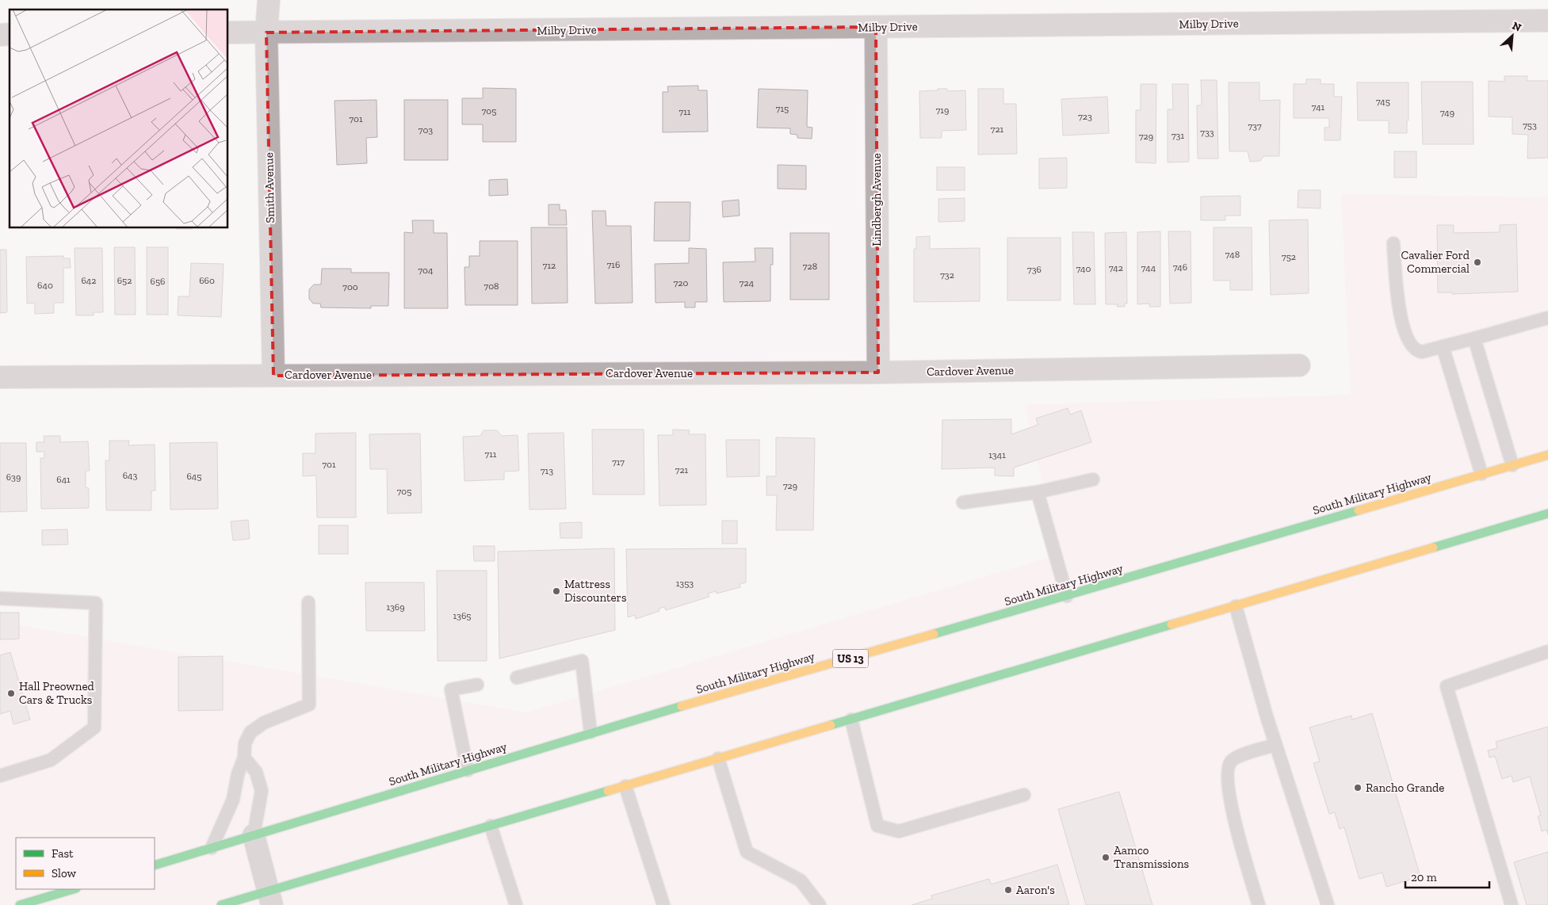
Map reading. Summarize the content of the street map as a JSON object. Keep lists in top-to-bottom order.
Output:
{
  "streets": {
    "main road": ["South Military Highway", "US 13"],
    "street": [
      "Milby Drive",
      "Smith Avenue",
      "Lindbergh Avenue",
      "Cardover Avenue"
    ]
  },
  "crossings": [
    ["Milby Drive", "Smith Avenue"],
    ["Milby Drive", "Lindbergh Avenue"],
    ["Smith Avenue", "Cardover Avenue"],
    ["Lindbergh Avenue", "Cardover Avenue"]
  ],
  "places": [
    "Cavalier Ford Commercial",
    "Mattress Discounters",
    "Hall Preowned Cars & Trucks",
    "Rancho Grande",
    "Aamco Transmissions",
    "Aaron's"
  ],
  "house_numbers": [
    "745",
    "741",
    "715",
    "719",
    "705",
    "711",
    "749",
    "723",
    "701",
    "753",
    "737",
    "721",
    "703",
    "733",
    "731",
    "729",
    "748",
    "752",
    "716",
    "712",
    "728",
    "746",
    "742",
    "744",
    "740",
    "736",
    "704",
    "732",
    "642",
    "652",
    "660",
    "656",
    "720",
    "724",
    "640",
    "708",
    "700",
    "711",
    "1341",
    "717",
    "701",
    "721",
    "713",
    "643",
    "645",
    "639",
    "641",
    "729",
    "705",
    "1353",
    "1369",
    "1365"
  ],
  "legend": ["Fast", "Slow"],
  "scale_bar": "20 m",
  "north": "top right"
}
